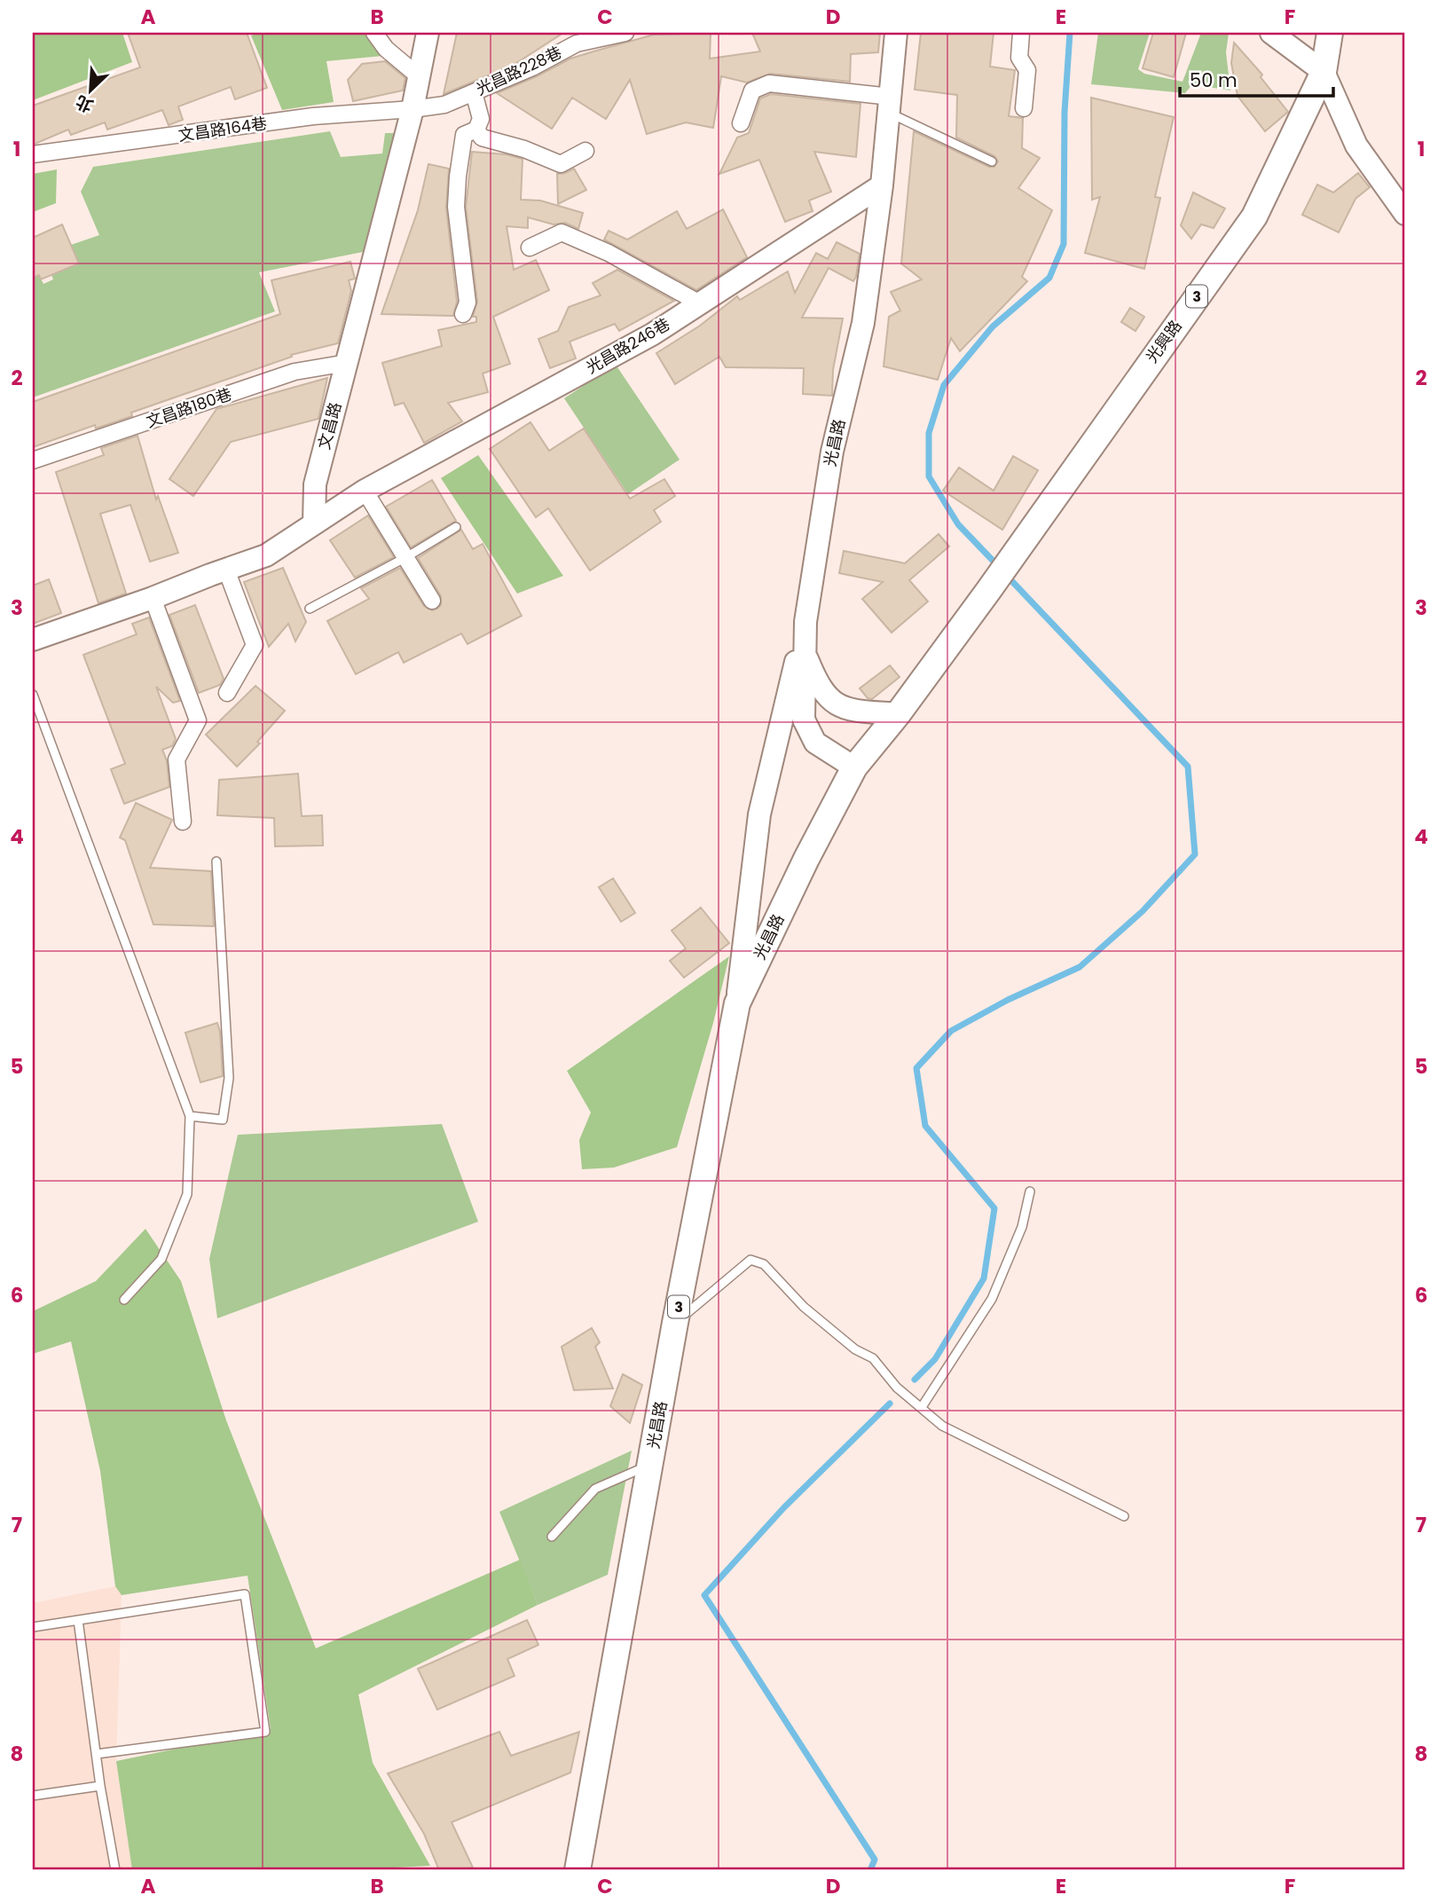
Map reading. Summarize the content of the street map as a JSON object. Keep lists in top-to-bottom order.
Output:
{
  "streets": {
    "main road": ["3", "光興路", "光昌路"],
    "street": [
      "光昌路228巷",
      "文昌路164巷",
      "光昌路246巷",
      "文昌路180巷",
      "文昌路"
    ]
  },
  "crossings": [
    ["光昌路228巷", "文昌路164巷"],
    ["光昌路228巷", "文昌路"],
    ["文昌路164巷", "文昌路"],
    ["3", "光興路"],
    ["3", "光昌路"],
    ["光昌路246巷", "文昌路"],
    ["光昌路246巷", "光昌路"],
    ["文昌路180巷", "文昌路"]
  ],
  "scale_bar": "50 m",
  "north": "bottom left",
  "grid": {
    "columns": [
      "A",
      "B",
      "C",
      "D",
      "E",
      "F"
    ],
    "rows": [
      "1",
      "2",
      "3",
      "4",
      "5",
      "6",
      "7",
      "8"
    ]
  }
}
